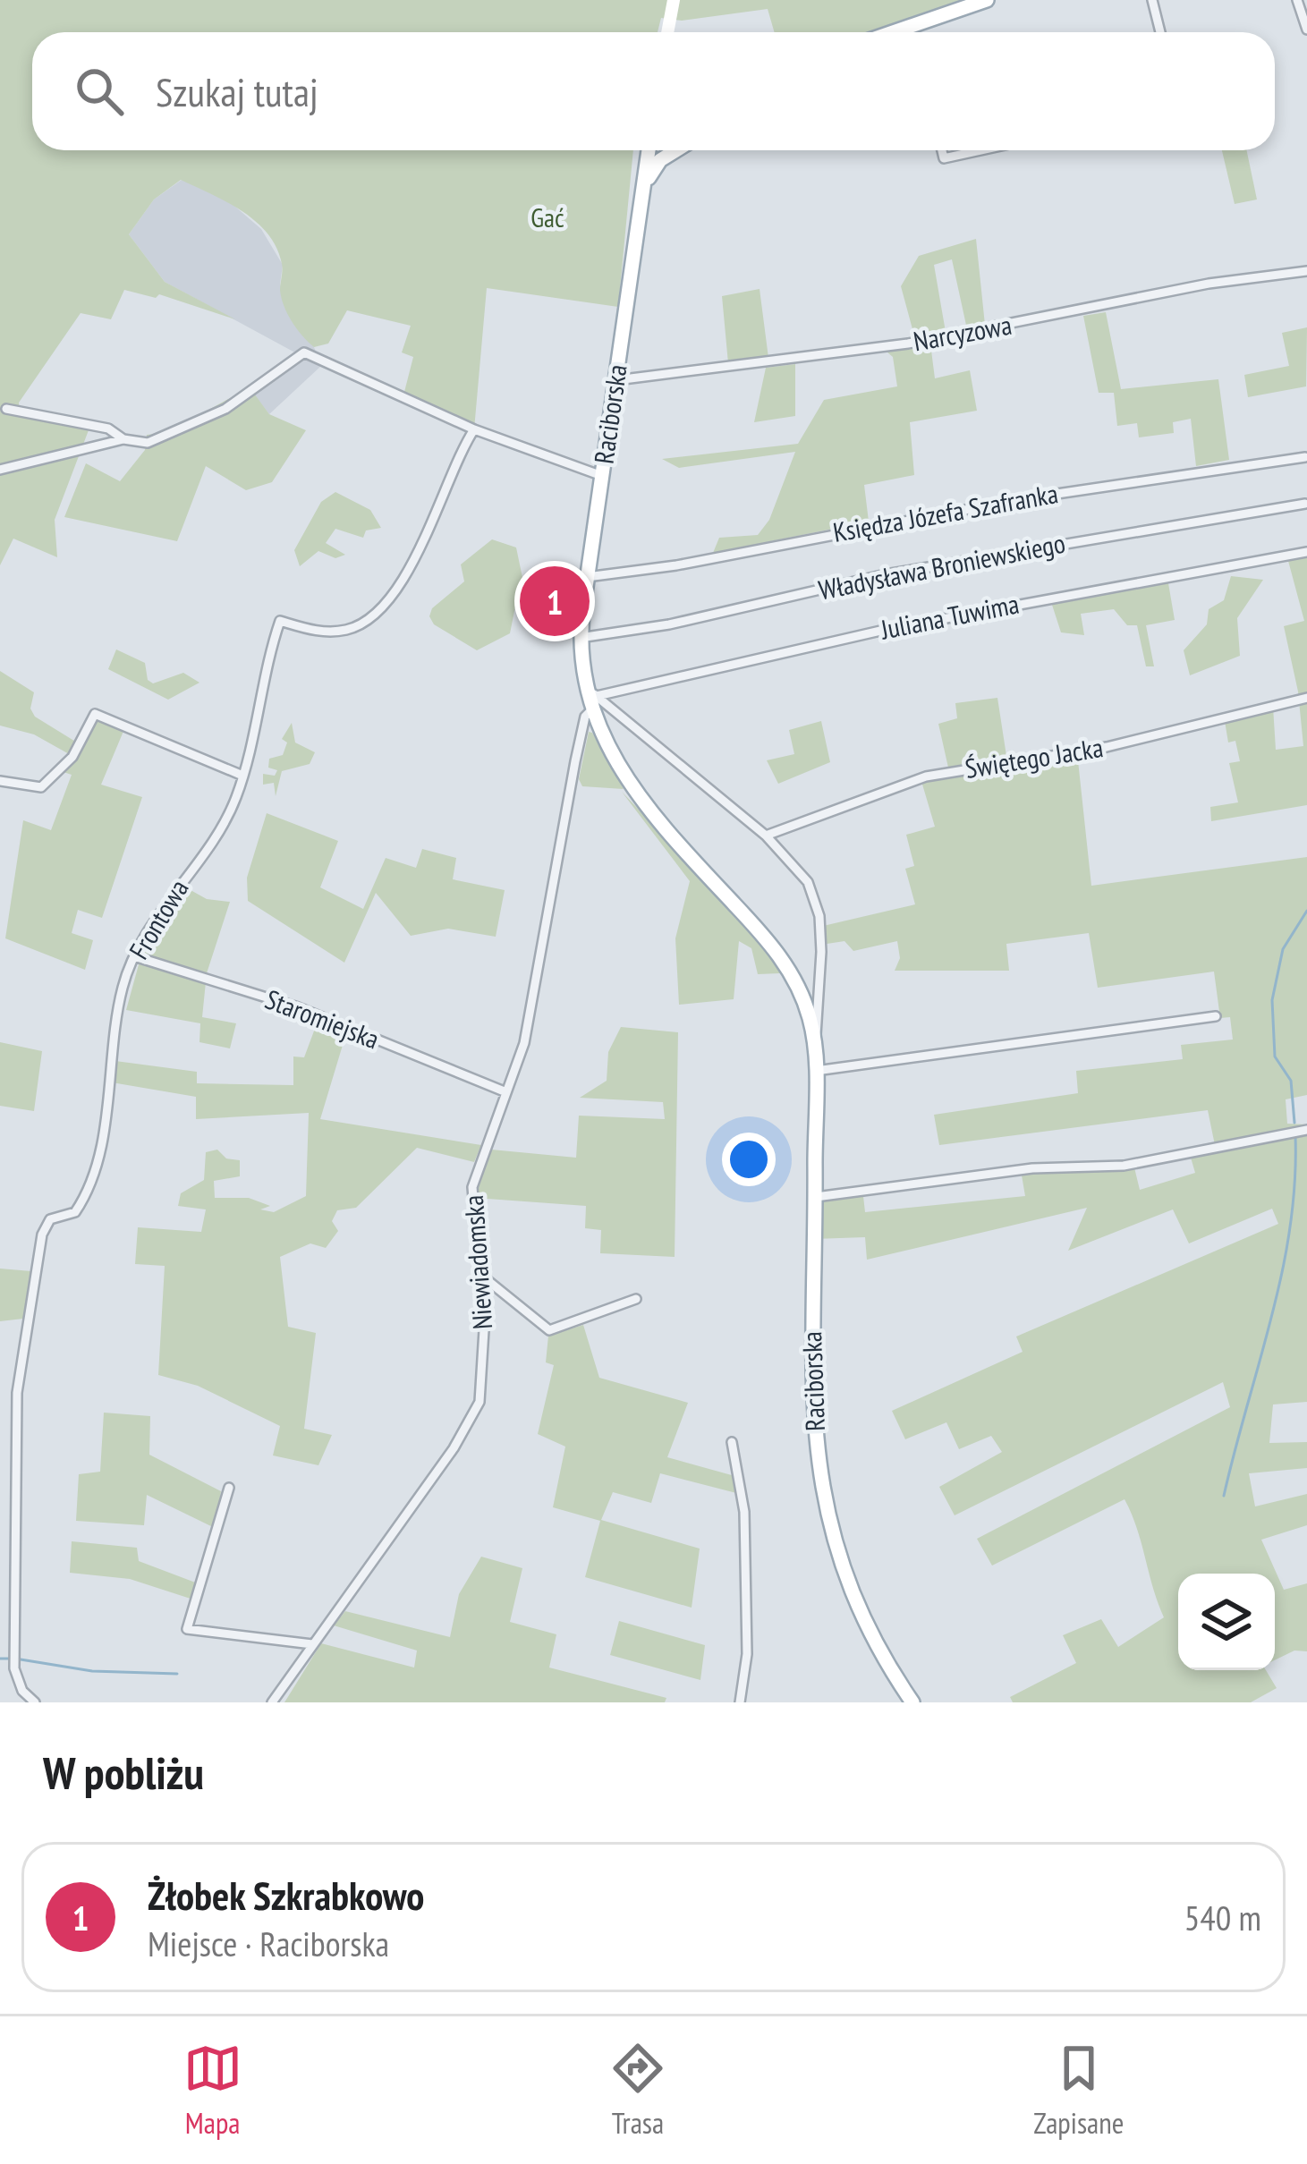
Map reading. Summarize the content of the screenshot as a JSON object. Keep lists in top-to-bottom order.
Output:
{
  "streets": {
    "main road": ["Raciborska"],
    "street": [
      "Narcyzowa",
      "Księdza Józefa Szafranka",
      "Władysława Broniewskiego",
      "Juliana Tuwima",
      "Świętego Jacka",
      "Frontowa",
      "Staromiejska",
      "Niewiadomska"
    ]
  },
  "crossings": [
    ["Narcyzowa", "Raciborska"],
    ["Raciborska", "Księdza Józefa Szafranka"],
    ["Raciborska", "Władysława Broniewskiego"],
    ["Raciborska", "Juliana Tuwima"],
    ["Raciborska", "Świętego Jacka"],
    ["Raciborska", "Niewiadomska"],
    ["Juliana Tuwima", "Niewiadomska"],
    ["Frontowa", "Staromiejska"],
    ["Staromiejska", "Niewiadomska"]
  ],
  "parks": ["Gać"],
  "page": {
    "search": "Szukaj tutaj",
    "pins": "1",
    "heading": "W pobliżu",
    "list": [
      {
        "mark": "1",
        "name": "Żłobek Szkrabkowo",
        "note": "Miejsce · Raciborska",
        "value": "540 m"
      }
    ],
    "nav": ["Mapa", "Trasa", "Zapisane"]
  }
}
